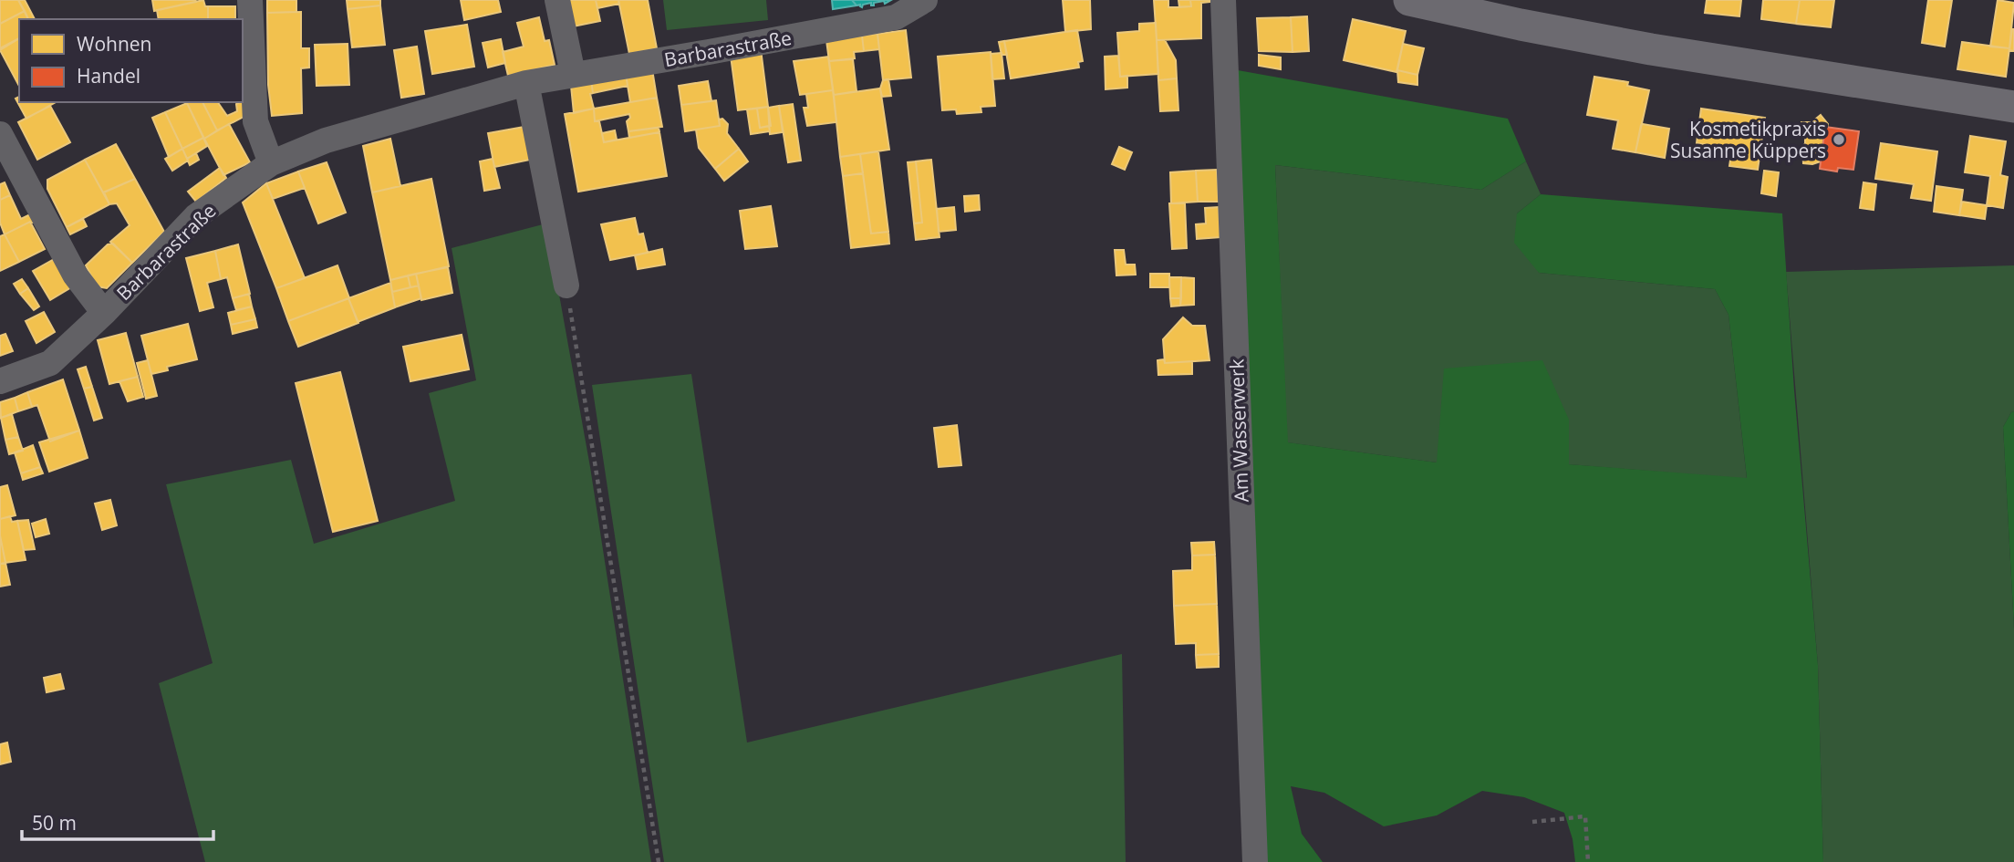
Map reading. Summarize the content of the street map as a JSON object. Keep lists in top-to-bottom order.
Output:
{
  "streets": {
    "street": ["Barbarastraße", "Am Wasserwerk"]
  },
  "places": ["Kosmetikpraxis Susanne Küppers"],
  "legend": ["Wohnen", "Handel"],
  "scale_bar": "50 m"
}
